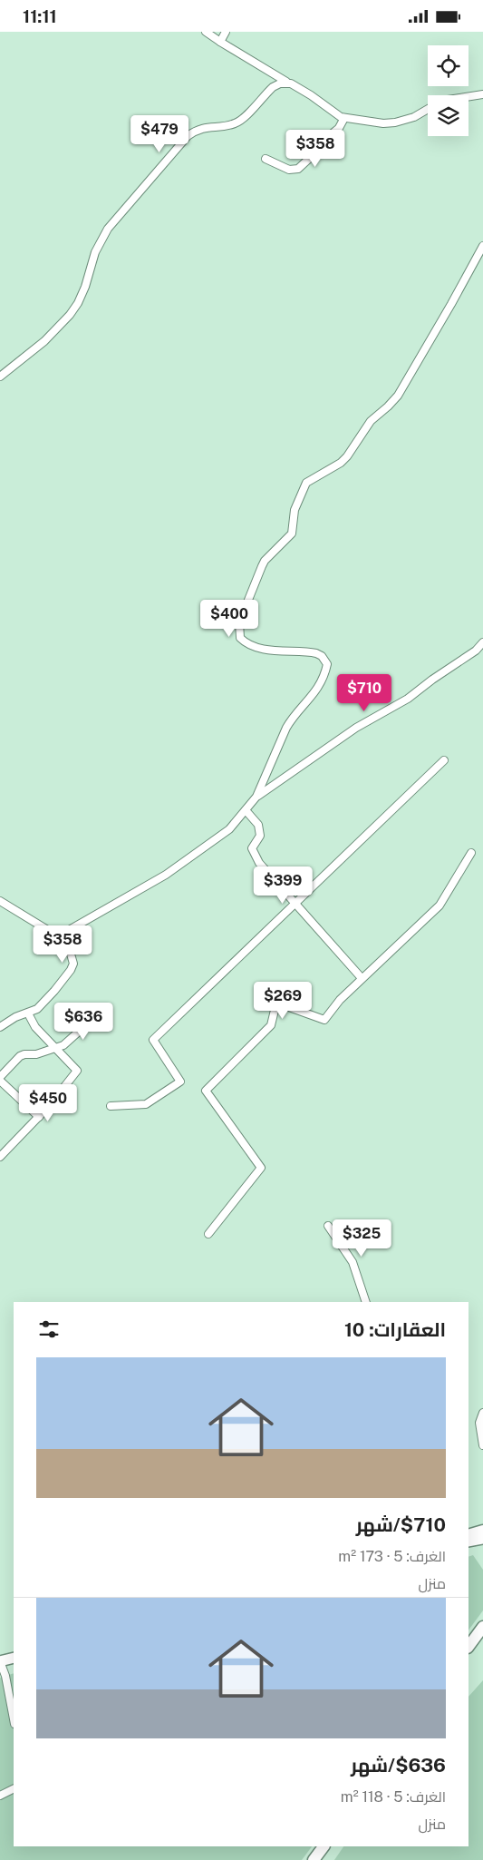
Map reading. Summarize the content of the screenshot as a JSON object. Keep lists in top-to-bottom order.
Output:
{
  "page": {
    "status": "11:11",
    "price": [
      "$479",
      "$358",
      "$400",
      "$710",
      "$399",
      "$358",
      "$269",
      "$636",
      "$450",
      "$325"
    ],
    "heading": "العقارات: 10",
    "list": [
      {
        "name": "$710/شهر",
        "note": "الغرف: 5 · 173 m² · منزل"
      },
      {
        "name": "$636/شهر",
        "note": "الغرف: 5 · 118 m² · منزل"
      }
    ]
  }
}
